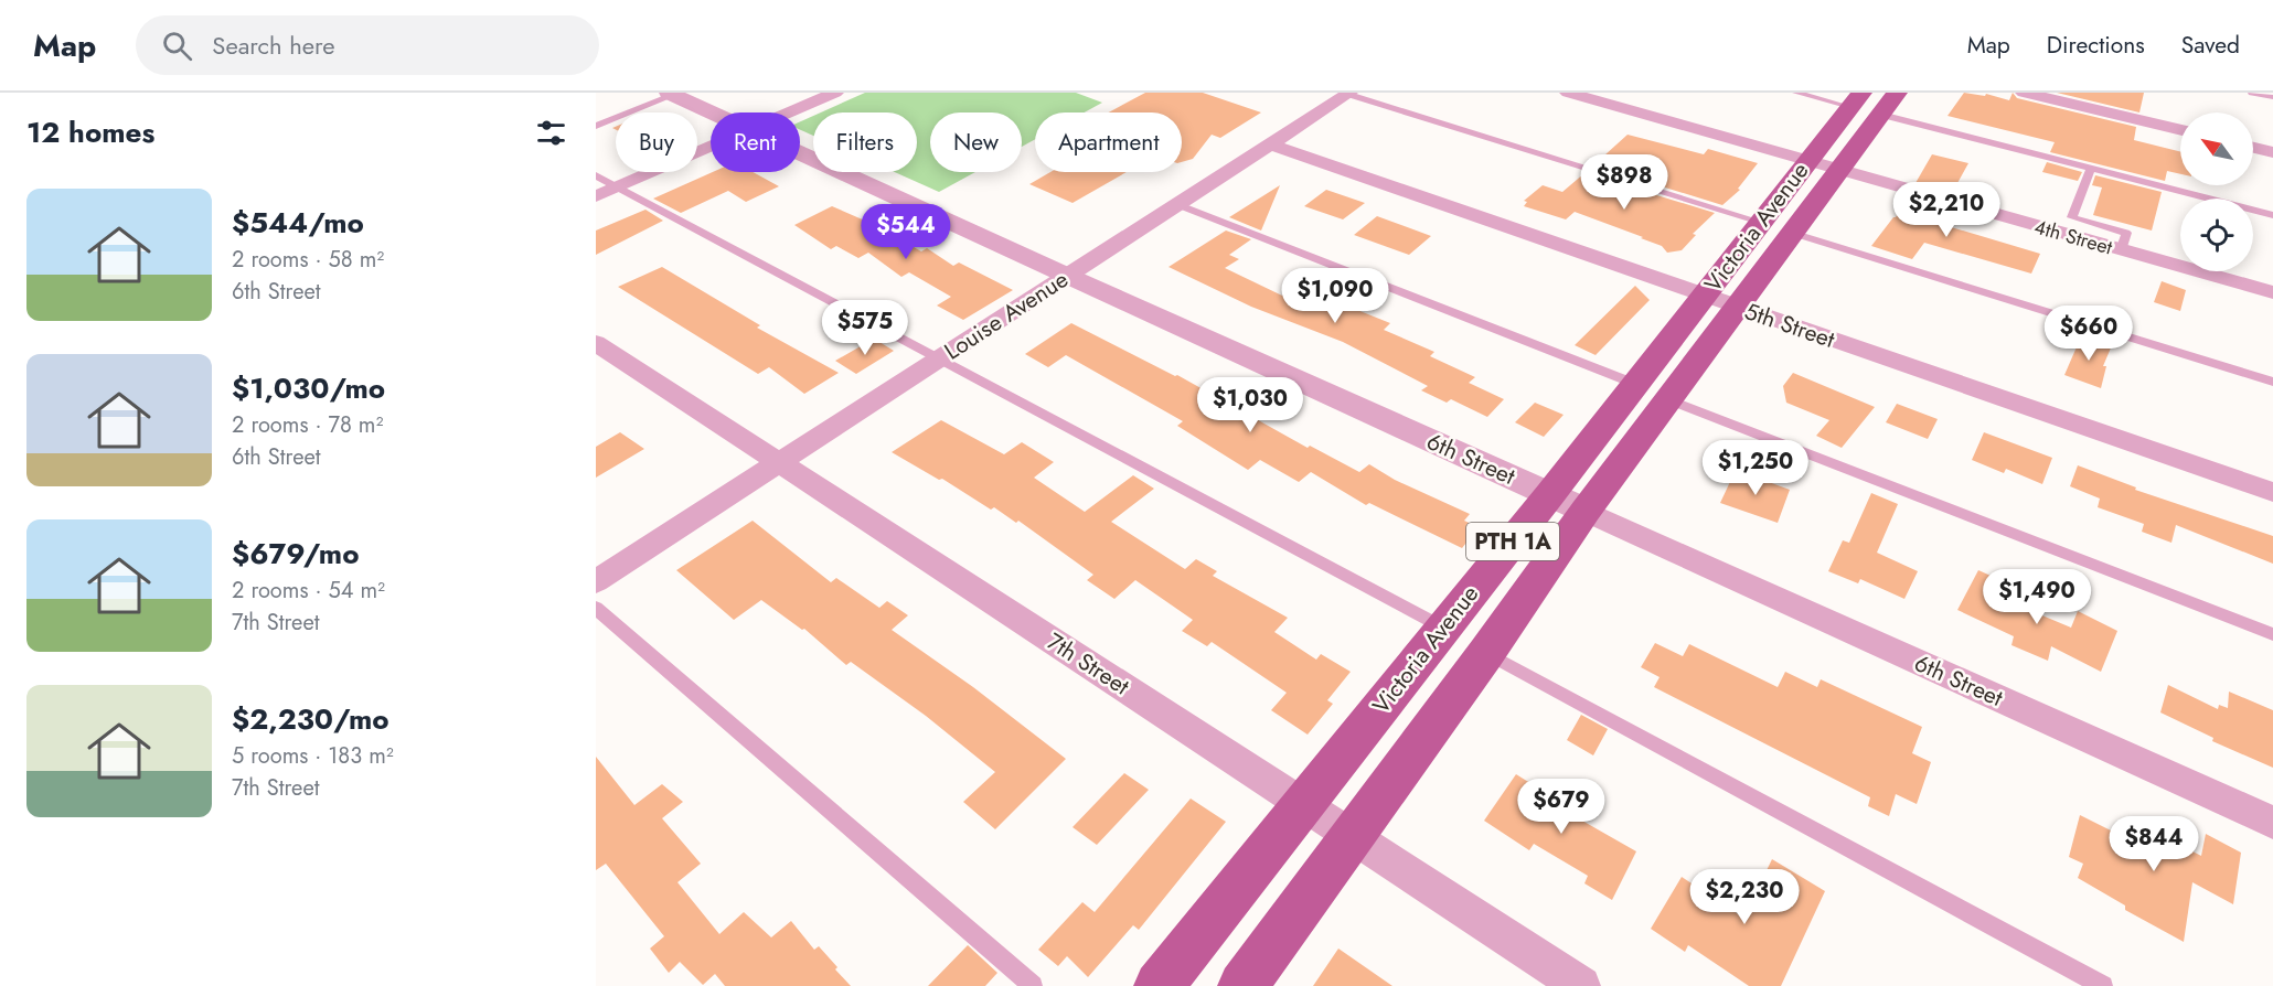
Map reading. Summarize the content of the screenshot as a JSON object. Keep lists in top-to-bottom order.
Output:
{
  "streets": {
    "main road": ["Victoria Avenue", "PTH 1A"],
    "street": [
      "4th Street",
      "Louise Avenue",
      "5th Street",
      "6th Street",
      "7th Street"
    ]
  },
  "crossings": [
    ["Victoria Avenue", "4th Street"],
    ["Victoria Avenue", "5th Street"],
    ["Victoria Avenue", "6th Street"],
    ["Victoria Avenue", "7th Street"],
    ["Louise Avenue", "5th Street"],
    ["Louise Avenue", "6th Street"],
    ["Louise Avenue", "7th Street"]
  ],
  "north": "top left",
  "page": {
    "header": "Map",
    "search": "Search here",
    "nav": ["Map", "Directions", "Saved"],
    "heading": "12 homes",
    "chip": [
      "Buy",
      "Rent",
      "Filters",
      "New",
      "Apartment"
    ],
    "price": [
      "$898",
      "$2,210",
      "$544",
      "$1,090",
      "$575",
      "$660",
      "$1,030",
      "$1,250",
      "$1,490",
      "$679",
      "$844",
      "$2,230"
    ],
    "list": [
      {
        "name": "$544/mo",
        "note": "2 rooms · 58 m² · 6th Street"
      },
      {
        "name": "$1,030/mo",
        "note": "2 rooms · 78 m² · 6th Street"
      },
      {
        "name": "$679/mo",
        "note": "2 rooms · 54 m² · 7th Street"
      },
      {
        "name": "$2,230/mo",
        "note": "5 rooms · 183 m² · 7th Street"
      }
    ]
  }
}
